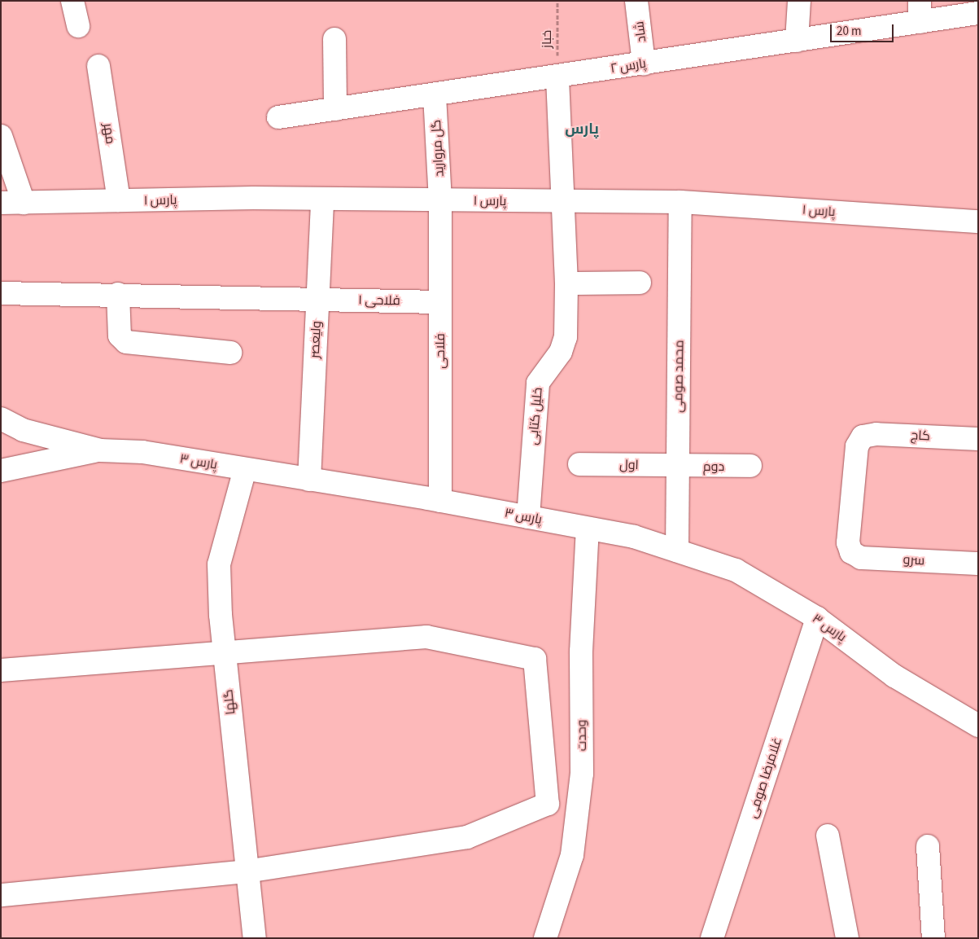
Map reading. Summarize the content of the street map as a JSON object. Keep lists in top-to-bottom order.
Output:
{
  "streets": {
    "street": [
      "شاد",
      "پارس ۲",
      "مهر",
      "گل مروارید",
      "پارس ۱",
      "فلاحی ۱",
      "ولیعصر",
      "فلاحی",
      "محمد صومی",
      "خلیل کتابی",
      "کاج",
      "پارس ۳",
      "اول",
      "دوم",
      "سرو",
      "گلها",
      "وحدت",
      "غلامرضا صومی"
    ],
    "path": ["خباز"]
  },
  "crossings": [
    ["شاد", "پارس ۲"],
    ["خباز", "پارس ۲"],
    ["خباز", "خلیل کتابی"],
    ["پارس ۲", "گل مروارید"],
    ["پارس ۲", "خلیل کتابی"],
    ["مهر", "پارس ۱"],
    ["گل مروارید", "پارس ۱"],
    ["گل مروارید", "فلاحی"],
    ["پارس ۱", "ولیعصر"],
    ["پارس ۱", "فلاحی"],
    ["پارس ۱", "محمد صومی"],
    ["پارس ۱", "خلیل کتابی"],
    ["فلاحی ۱", "ولیعصر"],
    ["فلاحی ۱", "فلاحی"],
    ["ولیعصر", "پارس ۳"],
    ["فلاحی", "پارس ۳"],
    ["محمد صومی", "پارس ۳"],
    ["محمد صومی", "اول"],
    ["محمد صومی", "دوم"],
    ["خلیل کتابی", "پارس ۳"],
    ["کاج", "سرو"],
    ["پارس ۳", "گلها"],
    ["پارس ۳", "وحدت"],
    ["پارس ۳", "غلامرضا صومی"],
    ["اول", "دوم"]
  ],
  "districts": ["پارس"],
  "scale_bar": "20 m"
}
